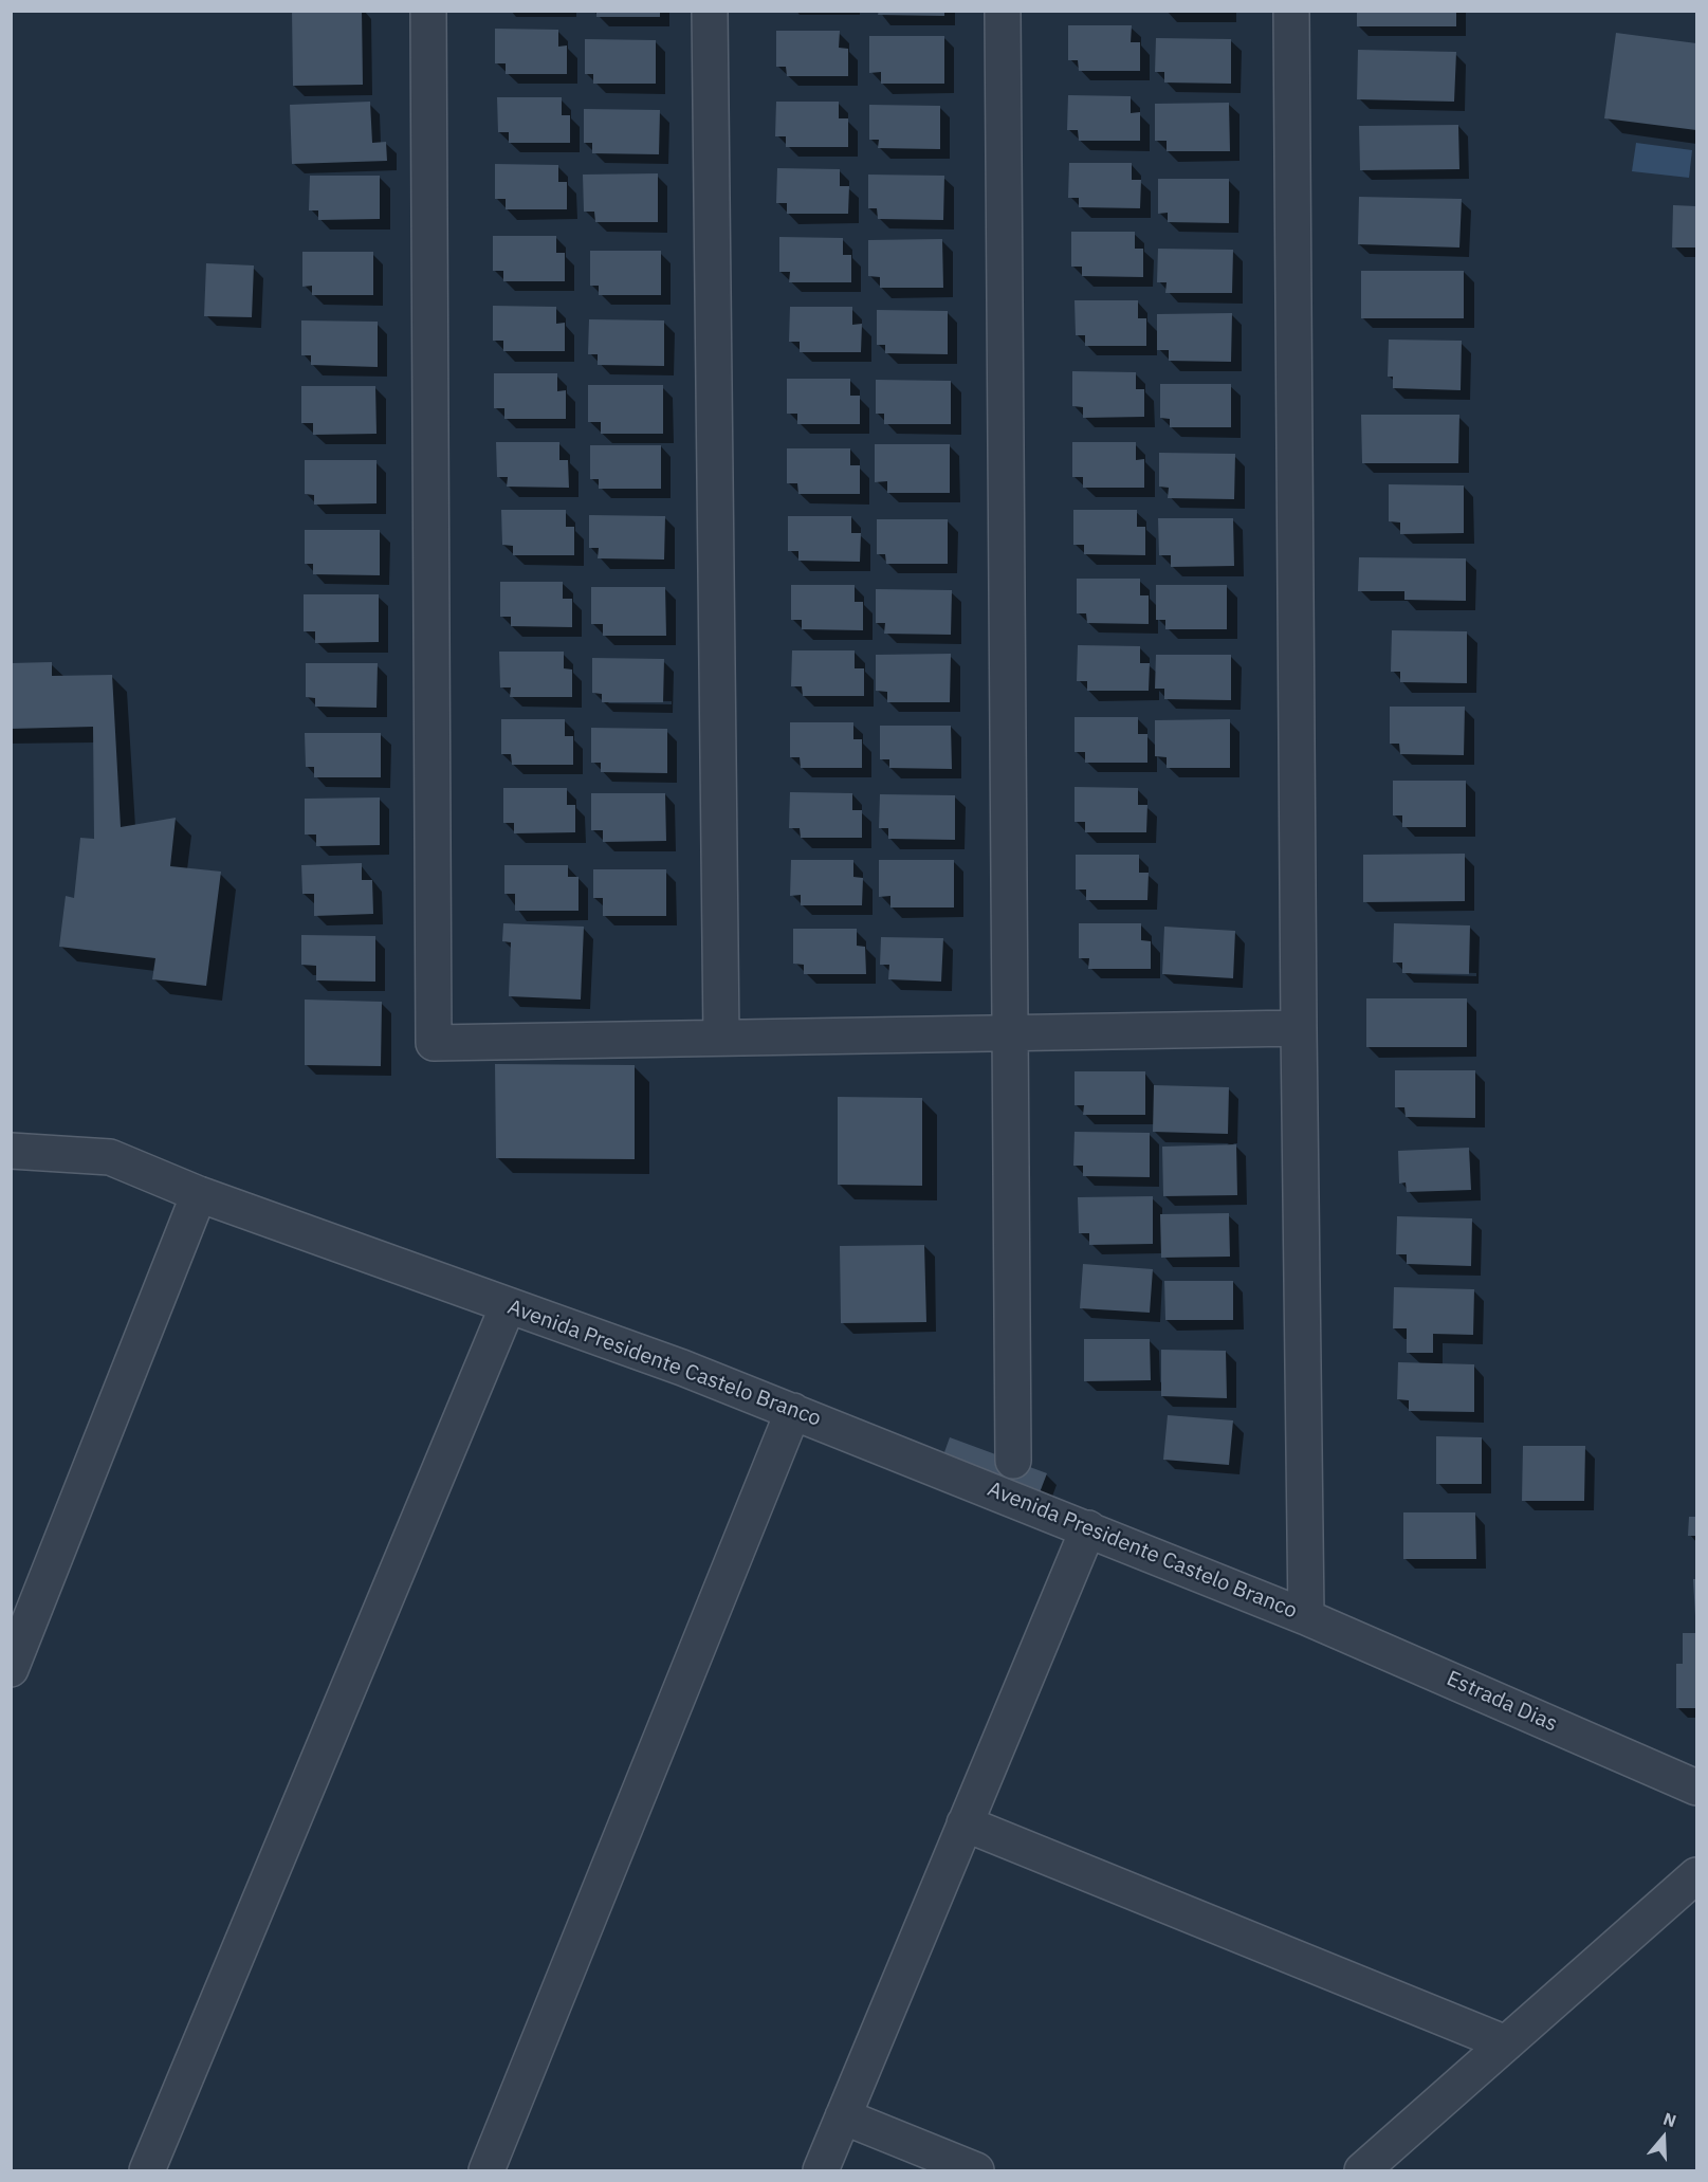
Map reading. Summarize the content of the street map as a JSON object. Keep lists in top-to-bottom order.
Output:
{
  "streets": {
    "street": ["Avenida Presidente Castelo Branco", "Estrada Dias"]
  },
  "crossings": [
    ["Avenida Presidente Castelo Branco", "Estrada Dias"]
  ],
  "north": "top"
}
